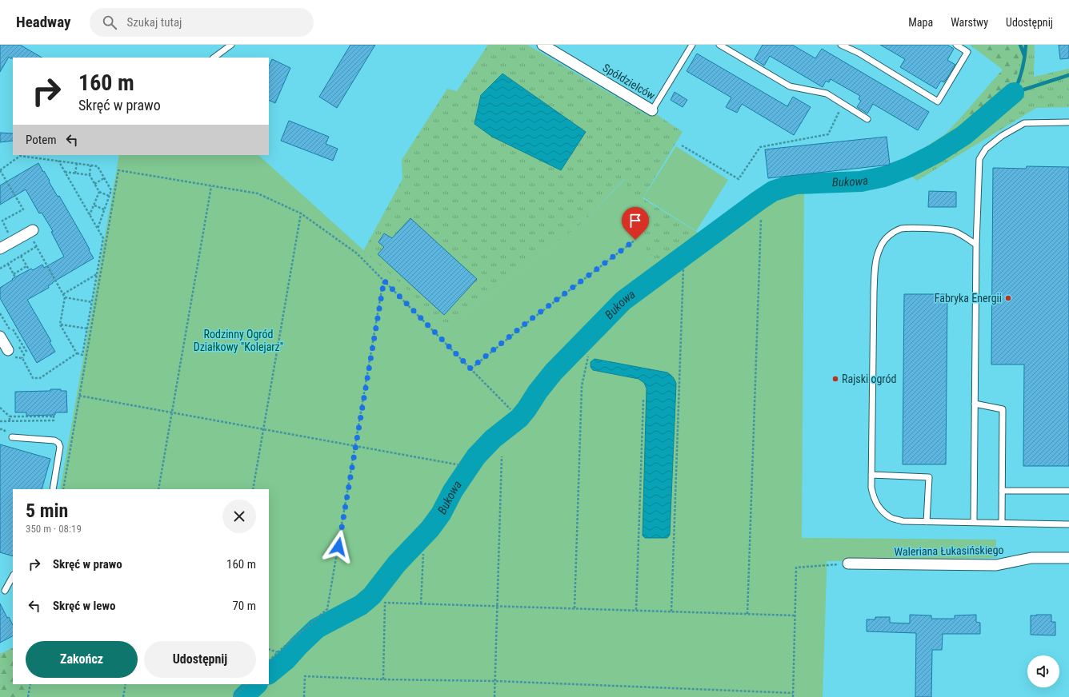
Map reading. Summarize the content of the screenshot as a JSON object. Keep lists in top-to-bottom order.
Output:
{
  "streets": {
    "street": ["Spółdzielców", "Waleriana Łukasińskiego"]
  },
  "water": ["Bukowa"],
  "parks": ["Rodzinny Ogród Działkowy \"Kolejarz\""],
  "places": ["Fabryka Energii", "Rajski ogród"],
  "page": {
    "header": "Headway",
    "search": "Szukaj tutaj",
    "nav": ["Mapa", "Warstwy", "Udostępnij"],
    "turn": ["160 m", "Skręć w prawo"],
    "then": "Potem",
    "heading": ["5 min", "350 m · 08:19"],
    "list": [
      {
        "name": "Skręć w prawo",
        "value": "160 m"
      },
      {
        "name": "Skręć w lewo",
        "value": "70 m"
      }
    ],
    "buttons": ["Zakończ", "Udostępnij"]
  }
}
